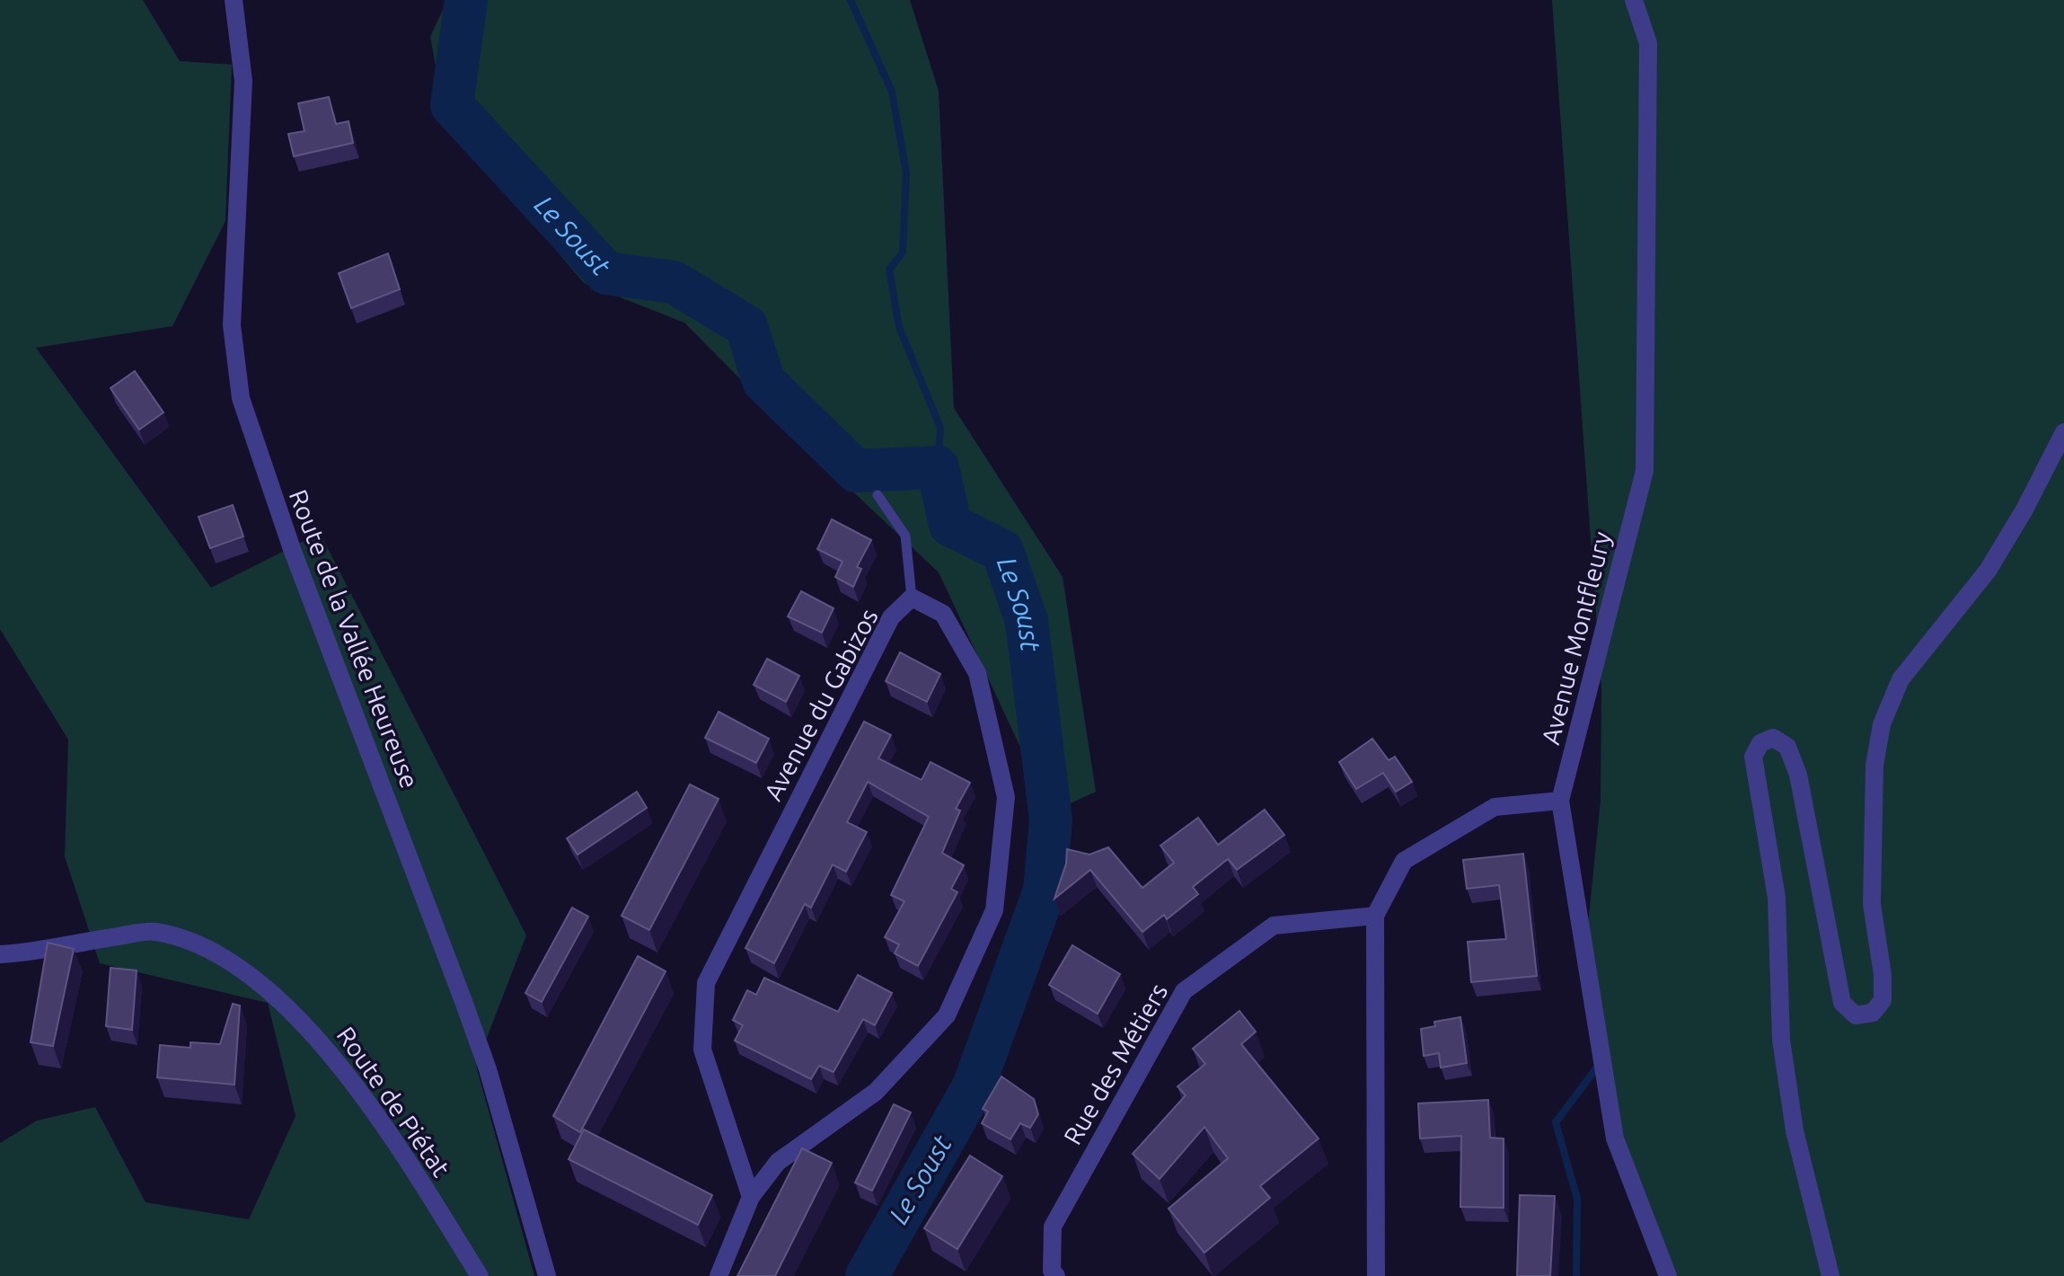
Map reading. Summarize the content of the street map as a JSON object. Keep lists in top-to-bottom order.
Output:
{
  "streets": {
    "street": [
      "Avenue Montfleury",
      "Route de la Vallée Heureuse",
      "Avenue du Gabizos",
      "Rue des Métiers",
      "Route de Piétat"
    ]
  },
  "water": ["Le Soust"]
}
